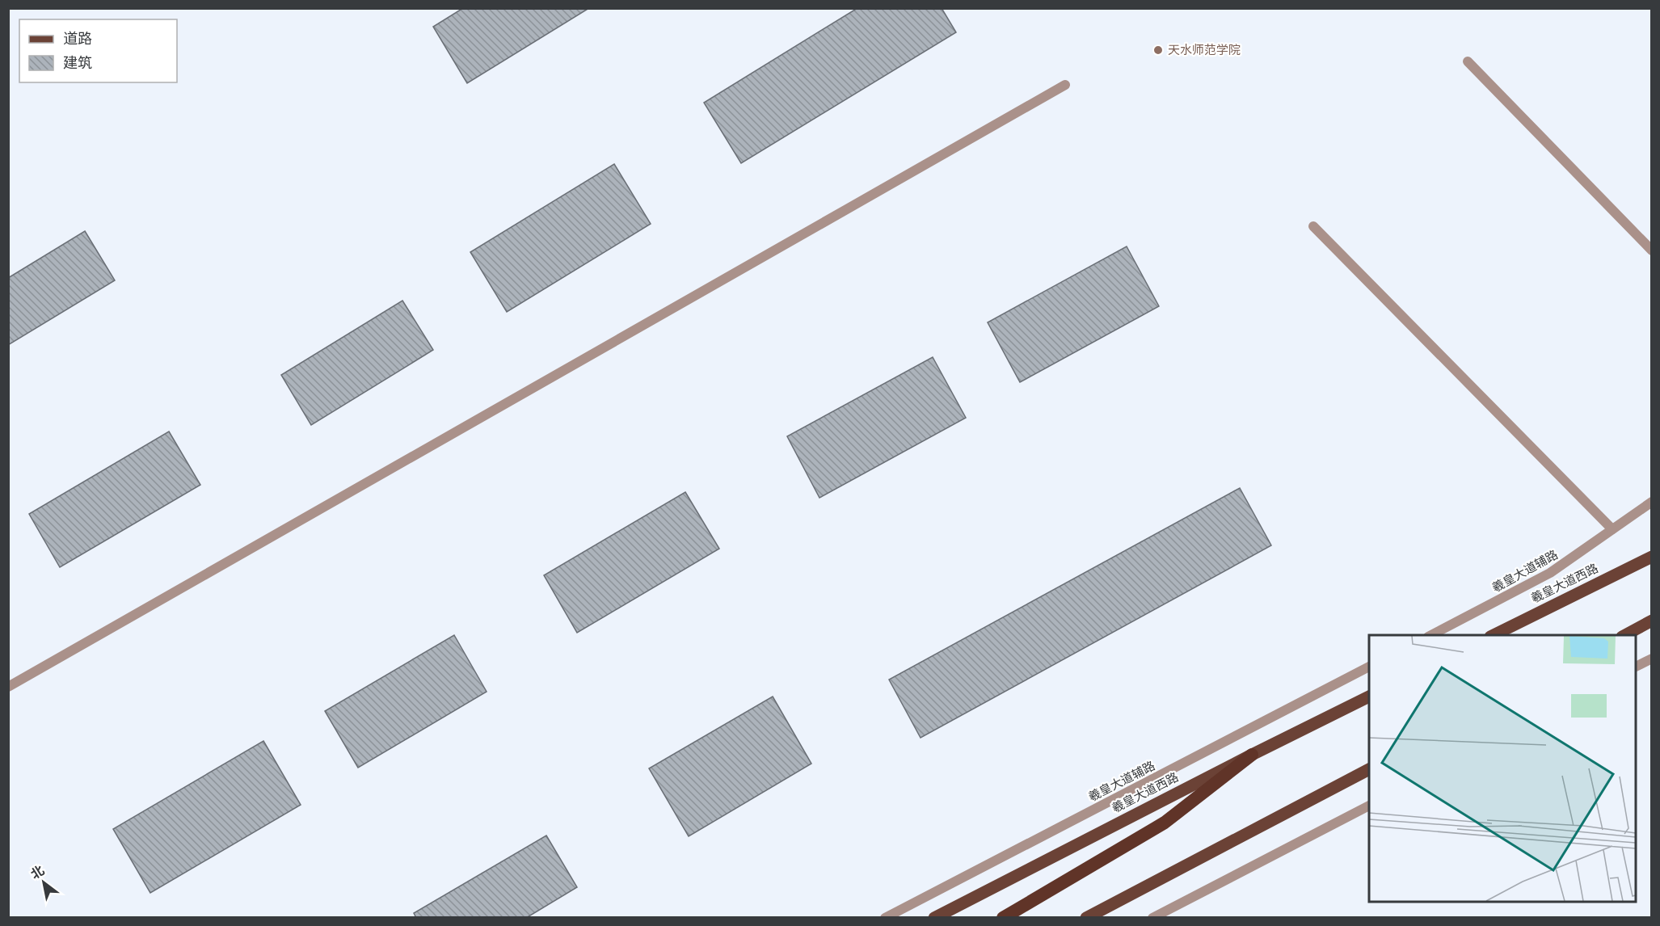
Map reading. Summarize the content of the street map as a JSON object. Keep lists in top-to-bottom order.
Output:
{
  "streets": {
    "main road": ["羲皇大道西路"],
    "street": ["羲皇大道辅路"]
  },
  "places": ["天水师范学院"],
  "legend": ["道路", "建筑"],
  "north": "top left"
}
